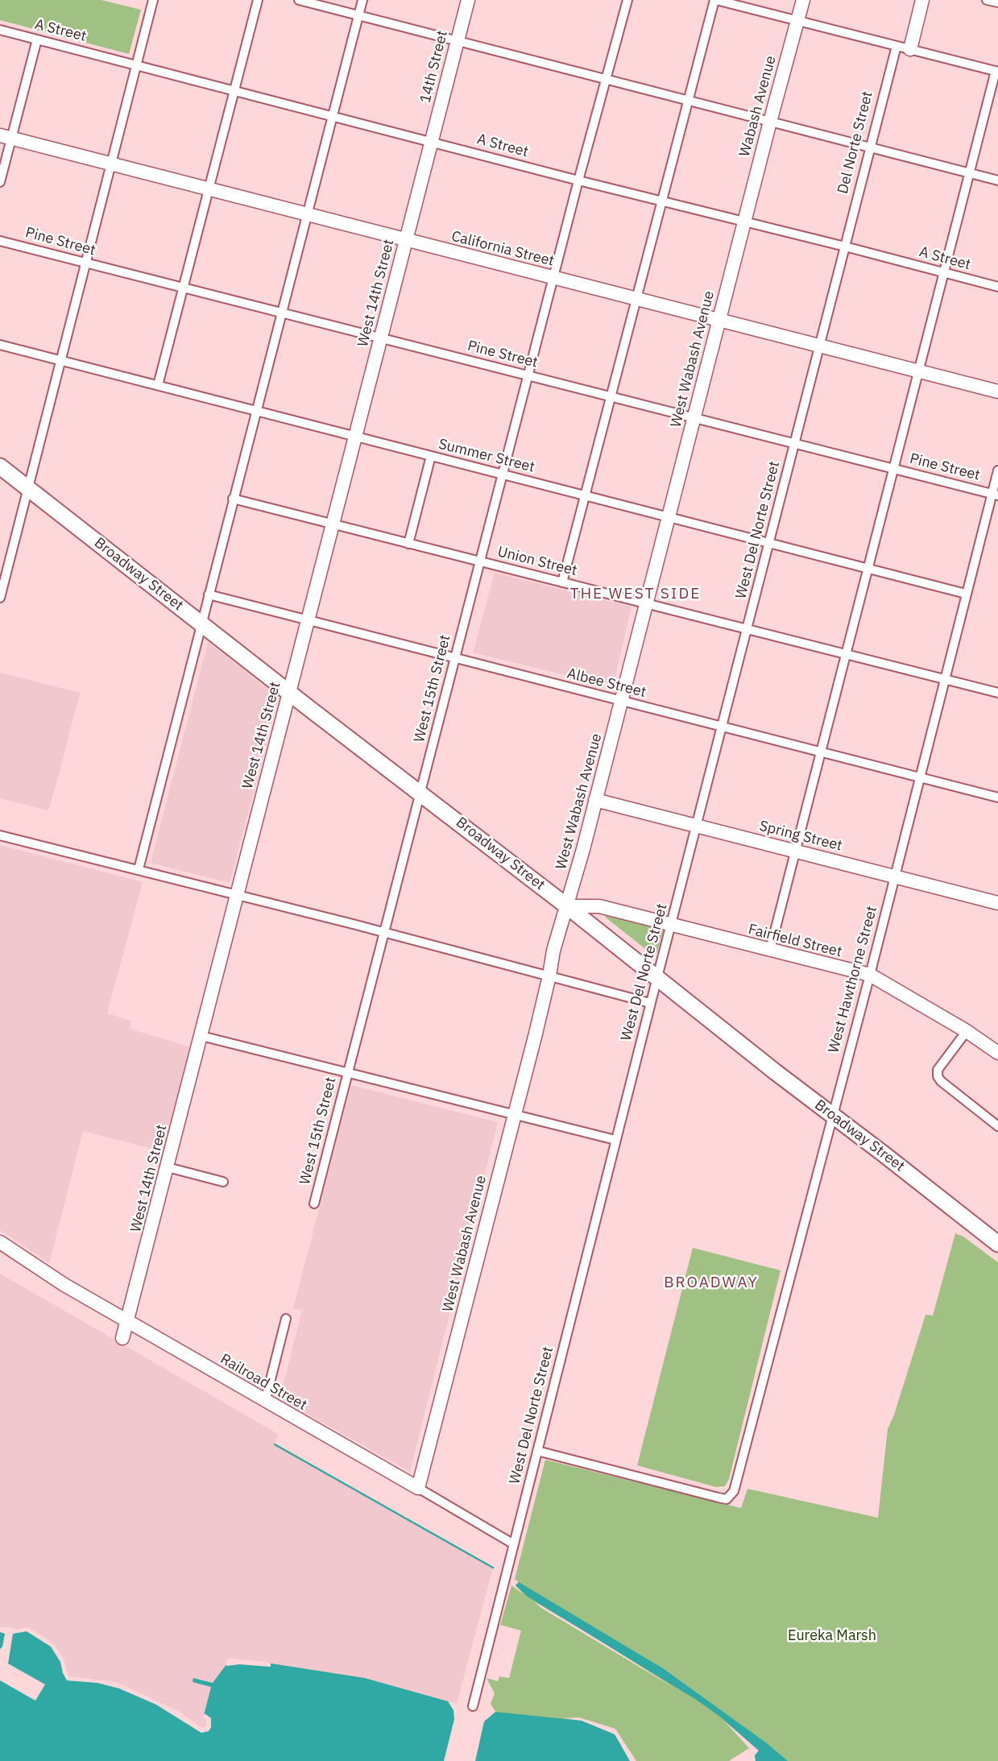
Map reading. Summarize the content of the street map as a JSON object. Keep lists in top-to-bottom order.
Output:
{
  "streets": {
    "highway": ["Broadway Street"],
    "street": [
      "A Street",
      "14th Street",
      "Wabash Avenue",
      "Del Norte Street",
      "Pine Street",
      "California Street",
      "West 14th Street",
      "West Wabash Avenue",
      "Summer Street",
      "West Del Norte Street",
      "Union Street",
      "Albee Street",
      "West 15th Street",
      "Spring Street",
      "Fairfield Street",
      "West Hawthorne Street",
      "Railroad Street"
    ]
  },
  "crossings": [
    ["A Street", "14th Street"],
    ["A Street", "Wabash Avenue"],
    ["A Street", "Del Norte Street"],
    ["A Street", "West 14th Street"],
    ["A Street", "West Wabash Avenue"],
    ["A Street", "West Del Norte Street"],
    ["A Street", "West 15th Street"],
    ["14th Street", "West 14th Street"],
    ["Wabash Avenue", "West Wabash Avenue"],
    ["Del Norte Street", "West Del Norte Street"],
    ["Pine Street", "West 14th Street"],
    ["Pine Street", "West Wabash Avenue"],
    ["Pine Street", "West Del Norte Street"],
    ["Pine Street", "West 15th Street"],
    ["Pine Street", "West Hawthorne Street"],
    ["California Street", "West 14th Street"],
    ["California Street", "West Wabash Avenue"],
    ["California Street", "West Del Norte Street"],
    ["California Street", "West 15th Street"],
    ["West 14th Street", "Summer Street"],
    ["West 14th Street", "Union Street"],
    ["West 14th Street", "Broadway Street"],
    ["West 14th Street", "Albee Street"],
    ["West 14th Street", "Railroad Street"],
    ["West Wabash Avenue", "Summer Street"],
    ["West Wabash Avenue", "Union Street"],
    ["West Wabash Avenue", "Broadway Street"],
    ["West Wabash Avenue", "Albee Street"],
    ["West Wabash Avenue", "Spring Street"],
    ["West Wabash Avenue", "Fairfield Street"],
    ["West Wabash Avenue", "Railroad Street"],
    ["Summer Street", "West Del Norte Street"],
    ["Summer Street", "West 15th Street"],
    ["Summer Street", "West Hawthorne Street"],
    ["West Del Norte Street", "Union Street"],
    ["West Del Norte Street", "Broadway Street"],
    ["West Del Norte Street", "Albee Street"],
    ["West Del Norte Street", "Spring Street"],
    ["West Del Norte Street", "Fairfield Street"],
    ["West Del Norte Street", "West Hawthorne Street"],
    ["West Del Norte Street", "Railroad Street"],
    ["Union Street", "West 15th Street"],
    ["Union Street", "West Hawthorne Street"],
    ["Broadway Street", "West 15th Street"],
    ["Broadway Street", "Fairfield Street"],
    ["Broadway Street", "West Hawthorne Street"],
    ["Albee Street", "West 15th Street"],
    ["Albee Street", "West Hawthorne Street"],
    ["Spring Street", "West Hawthorne Street"],
    ["Fairfield Street", "West Hawthorne Street"]
  ],
  "districts": ["THE WEST SIDE", "BROADWAY"],
  "parks": ["Eureka Marsh"]
}
